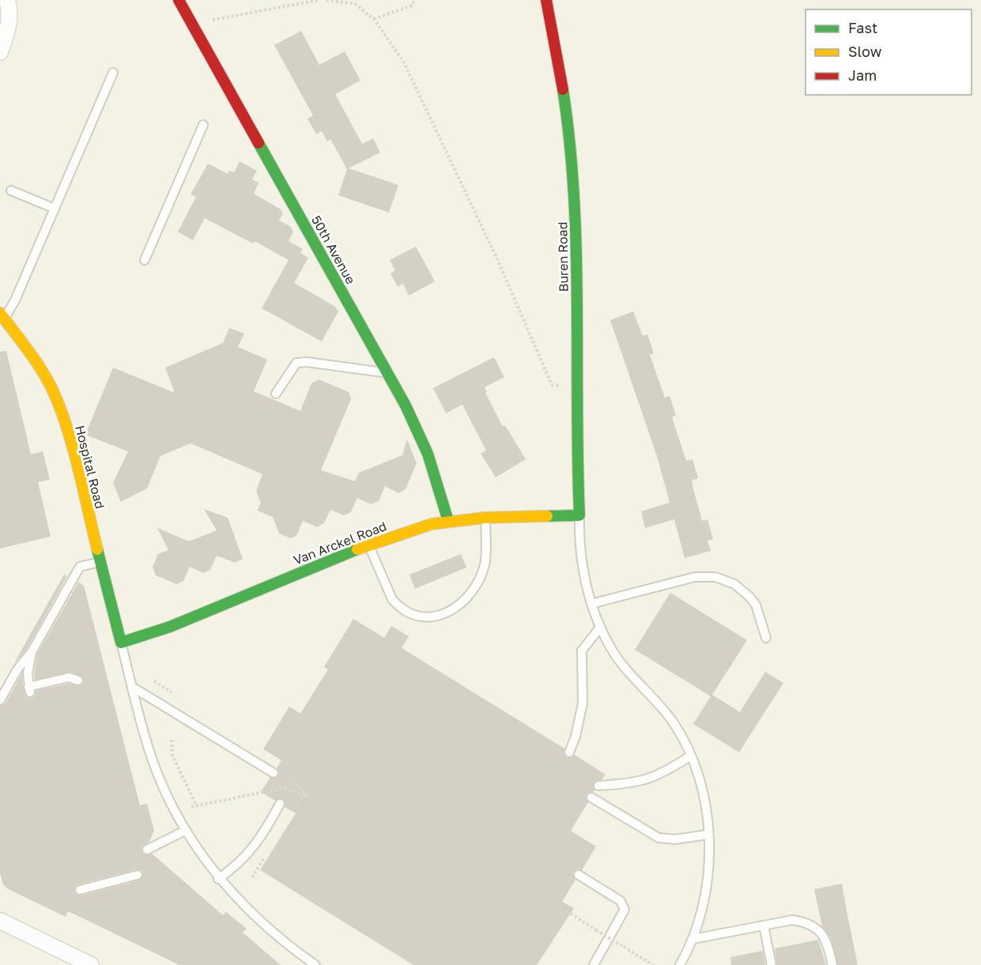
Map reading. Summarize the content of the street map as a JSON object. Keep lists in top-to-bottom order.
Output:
{
  "streets": {
    "street": [
      "50th Avenue",
      "Buren Road",
      "Hospital Road",
      "Van Arckel Road"
    ]
  },
  "crossings": [
    ["50th Avenue", "Van Arckel Road"],
    ["Buren Road", "Van Arckel Road"],
    ["Hospital Road", "Van Arckel Road"]
  ],
  "legend": ["Fast", "Slow", "Jam"]
}
